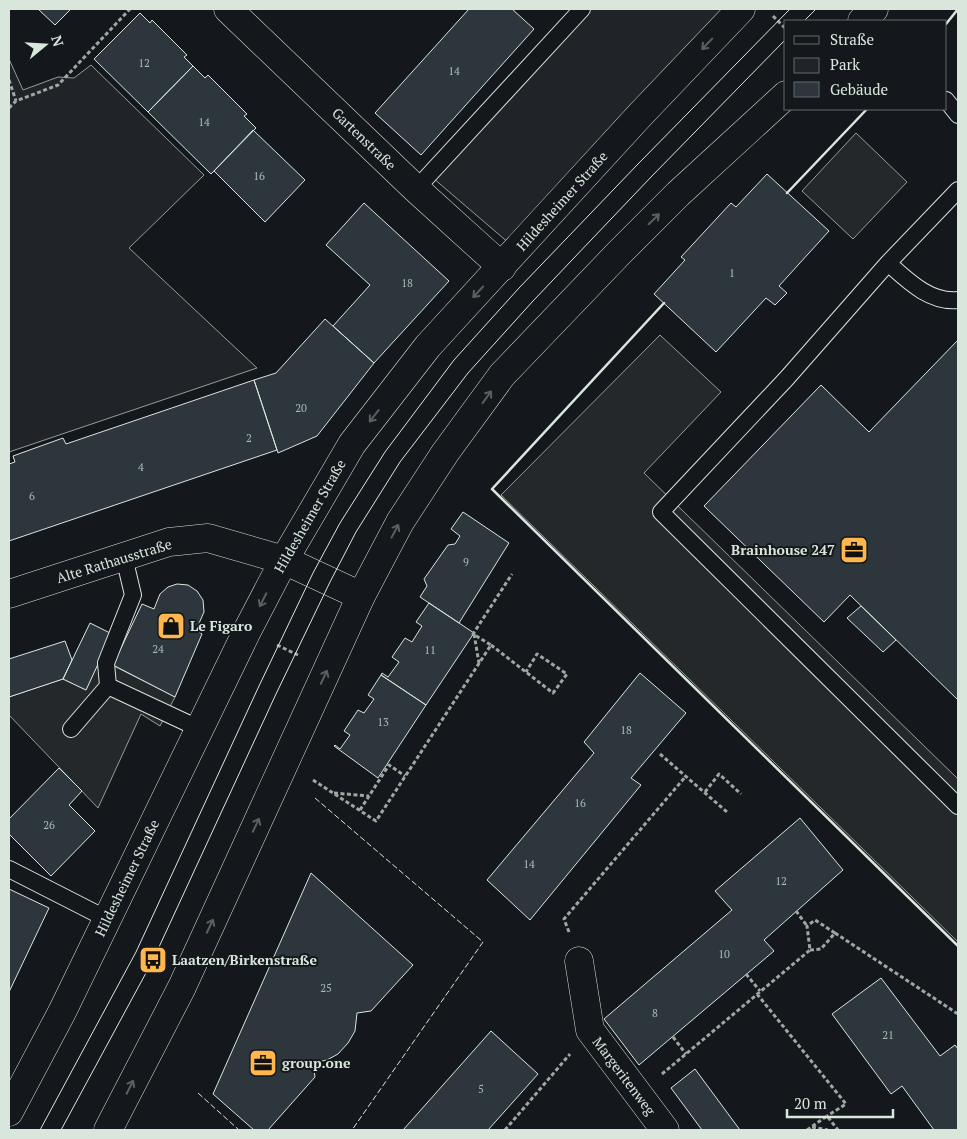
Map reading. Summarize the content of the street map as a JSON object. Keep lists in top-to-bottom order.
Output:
{
  "streets": {
    "main road": [
      "Gartenstraße",
      "Hildesheimer Straße",
      "Alte Rathausstraße",
      "Margeritenweg"
    ]
  },
  "crossings": [
    ["Gartenstraße", "Hildesheimer Straße"],
    ["Hildesheimer Straße", "Alte Rathausstraße"]
  ],
  "places": {
    "office": ["Brainhouse 247", "group.one"],
    "shop": ["Le Figaro"],
    "bus stop": ["Laatzen/Birkenstraße"]
  },
  "house_numbers": [
    "12",
    "14",
    "14",
    "16",
    "1",
    "18",
    "20",
    "2",
    "4",
    "6",
    "9",
    "24",
    "11",
    "13",
    "18",
    "16",
    "26",
    "14",
    "12",
    "10",
    "25",
    "8",
    "21",
    "5"
  ],
  "legend": ["Straße", "Park", "Gebäude"],
  "scale_bar": "20 m",
  "north": "right"
}
